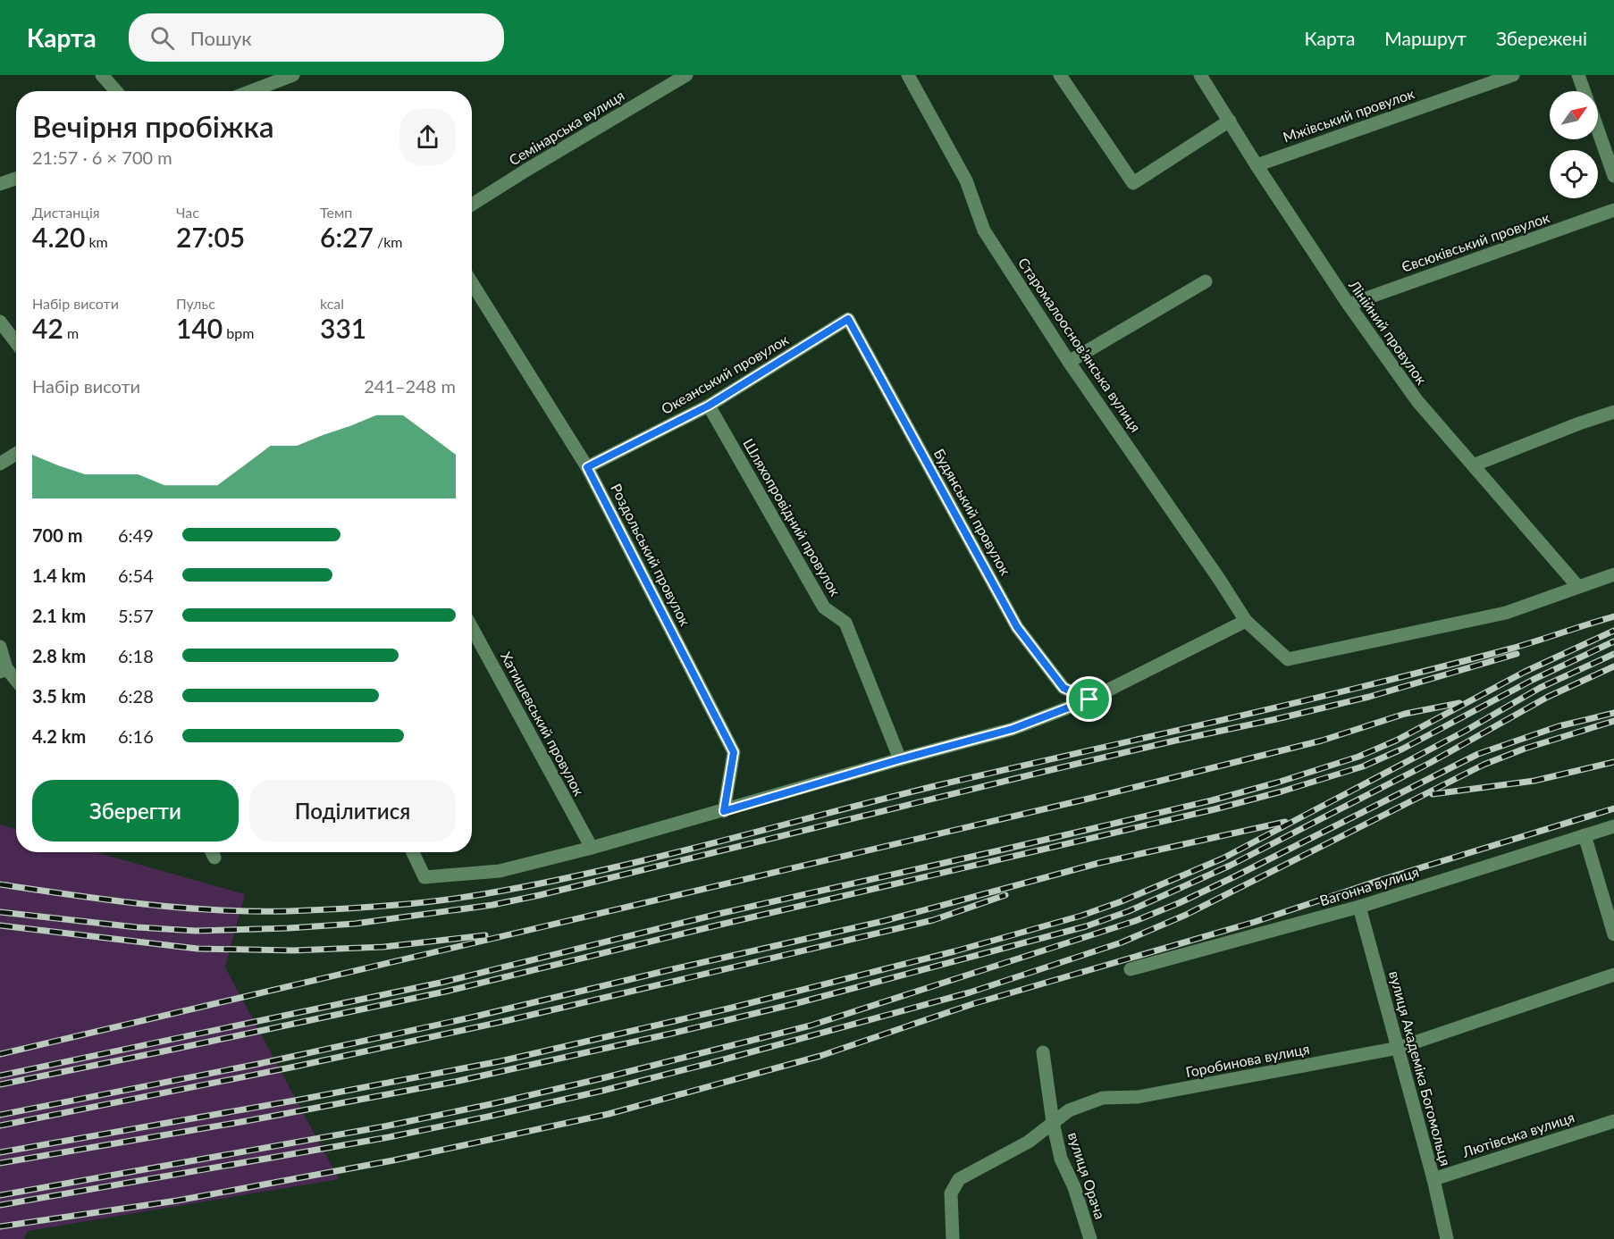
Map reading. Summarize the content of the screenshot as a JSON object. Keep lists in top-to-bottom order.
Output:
{
  "streets": {
    "street": [
      "Мжівський провулок",
      "Семінарська вулиця",
      "Євсюківський провулок",
      "Лінійний провулок",
      "Старомалооснов’янська вулиця",
      "Океанський провулок",
      "Будянський провулок",
      "Шляхопровідний провулок",
      "Роздольський провулок",
      "Хатишевський провулок",
      "Вагонна вулиця",
      "Горобинова вулиця",
      "вулиця Академіка Богомольця",
      "Лютівська вулиця",
      "вулиця Орача"
    ]
  },
  "crossings": [
    ["Мжівський провулок", "Лінійний провулок"],
    ["Євсюківський провулок", "Лінійний провулок"],
    ["Лінійний провулок", "Старомалооснов’янська вулиця"],
    ["Океанський провулок", "Будянський провулок"],
    ["Океанський провулок", "Шляхопровідний провулок"],
    ["Океанський провулок", "Роздольський провулок"],
    ["Вагонна вулиця", "вулиця Академіка Богомольця"],
    ["Горобинова вулиця", "вулиця Академіка Богомольця"],
    ["Горобинова вулиця", "вулиця Орача"],
    ["вулиця Академіка Богомольця", "Лютівська вулиця"]
  ],
  "north": "top right",
  "page": {
    "header": "Карта",
    "search": "Пошук",
    "nav": ["Карта", "Маршрут", "Збережені"],
    "heading": ["Вечірня пробіжка", "21:57 · 6 × 700 m"],
    "stats": [
      ["Дистанція", "4.20 km"],
      ["Час", "27:05"],
      ["Темп", "6:27 /km"],
      ["Набір висоти", "42 m"],
      ["Пульс", "140 bpm"],
      ["kcal", "331"]
    ],
    "chart": ["Набір висоти", "241–248 m"],
    "list": [
      {
        "name": "700 m",
        "note": "6:49"
      },
      {
        "name": "1.4 km",
        "note": "6:54"
      },
      {
        "name": "2.1 km",
        "note": "5:57"
      },
      {
        "name": "2.8 km",
        "note": "6:18"
      },
      {
        "name": "3.5 km",
        "note": "6:28"
      },
      {
        "name": "4.2 km",
        "note": "6:16"
      }
    ],
    "buttons": ["Зберегти", "Поділитися"]
  }
}
